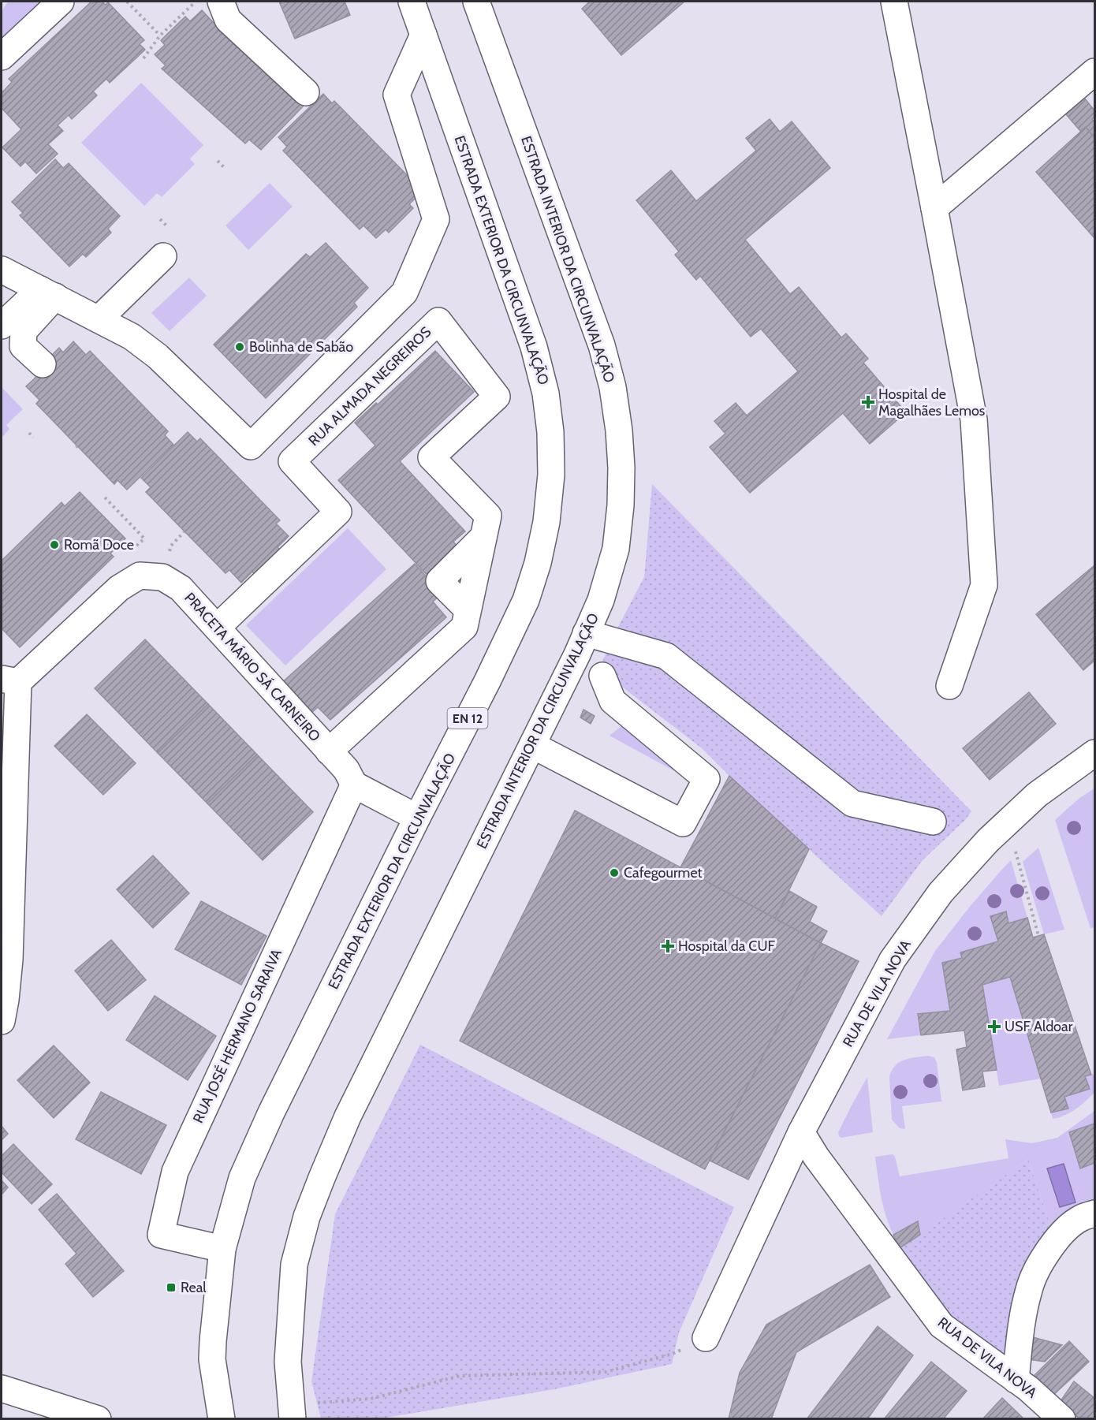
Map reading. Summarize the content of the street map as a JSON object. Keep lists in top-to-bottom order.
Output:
{
  "streets": {
    "street": [
      "ESTRADA INTERIOR DA CIRCUNVALAÇÃO",
      "ESTRADA EXTERIOR DA CIRCUNVALAÇÃO",
      "RUA ALMADA NEGREIROS",
      "PRACETA MÁRIO SÁ CARNEIRO",
      "EN 12",
      "RUA DE VILA NOVA",
      "RUA JOSÉ HERMANO SARAIVA"
    ]
  },
  "crossings": [
    ["ESTRADA EXTERIOR DA CIRCUNVALAÇÃO", "RUA JOSÉ HERMANO SARAIVA"],
    ["RUA ALMADA NEGREIROS", "PRACETA MÁRIO SÁ CARNEIRO"],
    ["PRACETA MÁRIO SÁ CARNEIRO", "RUA JOSÉ HERMANO SARAIVA"]
  ],
  "places": {
    "other": ["Bolinha de Sabão", "Romã Doce", "Cafegourmet"],
    "health": ["Hospital de Magalhães Lemos", "Hospital da CUF", "USF Aldoar"],
    "transit": ["Real"]
  }
}
